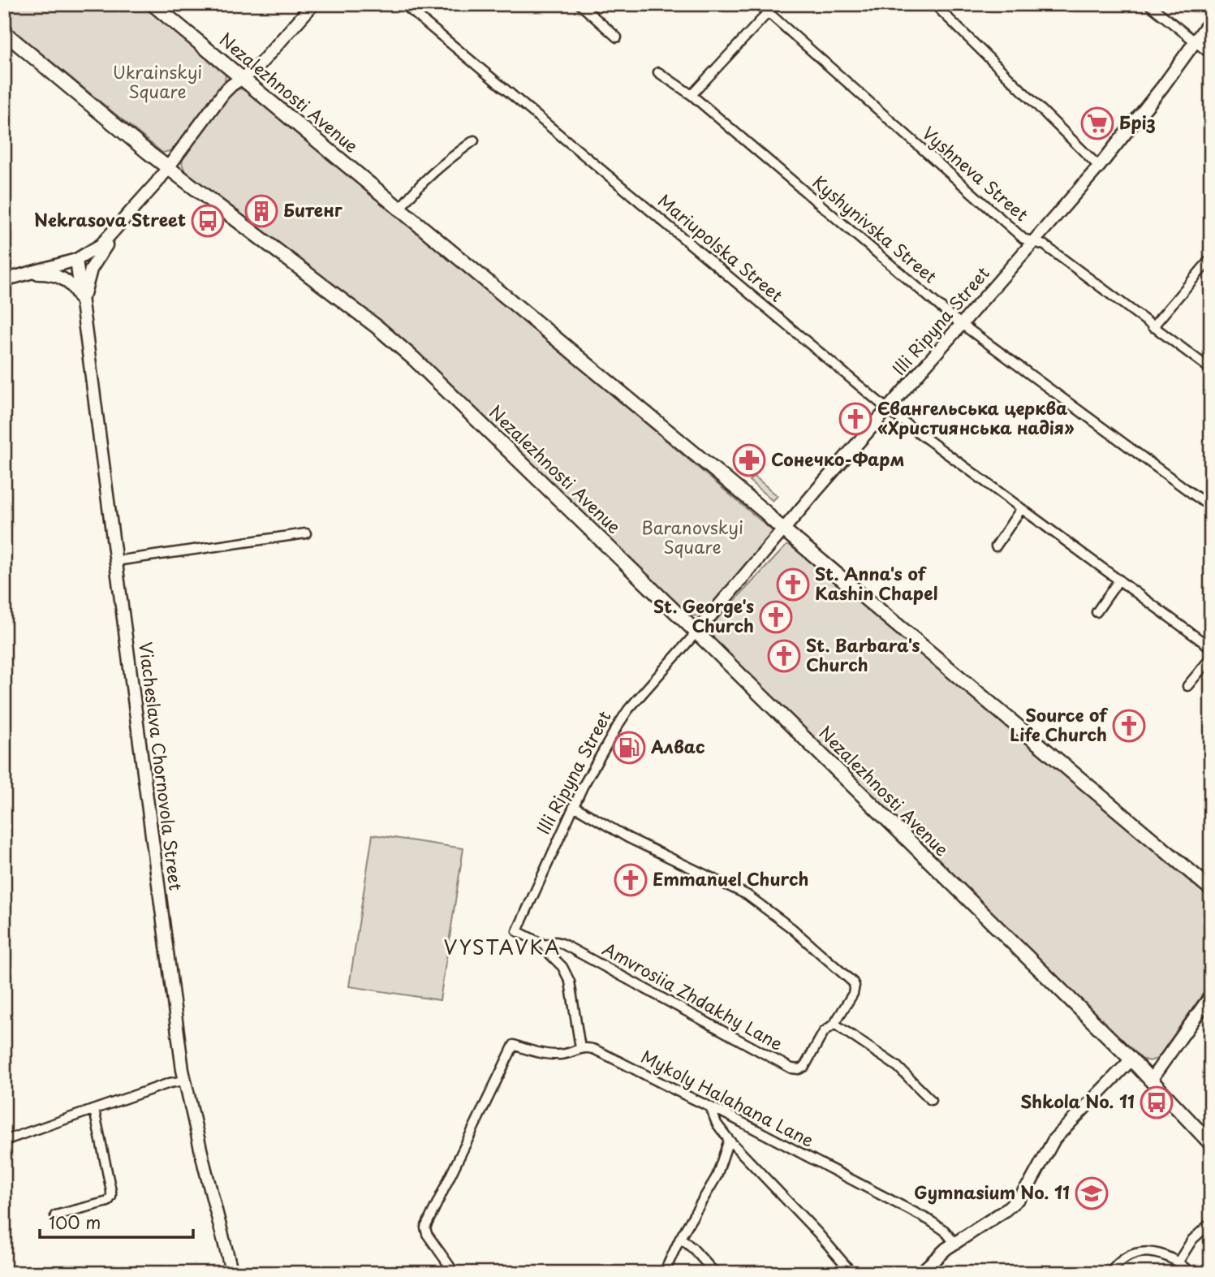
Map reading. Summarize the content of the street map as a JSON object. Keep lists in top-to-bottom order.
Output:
{
  "streets": {
    "main road": ["Nezalezhnosti Avenue"],
    "street": [
      "Vyshneva Street",
      "Kyshynivska Street",
      "Mariupolska Street",
      "Illi Ripyna Street",
      "Viacheslava Chornovola Street",
      "Amvrosiia Zhdakhy Lane",
      "Mykoly Halahana Lane"
    ]
  },
  "crossings": [
    ["Nezalezhnosti Avenue", "Illi Ripyna Street"],
    ["Vyshneva Street", "Illi Ripyna Street"],
    ["Kyshynivska Street", "Illi Ripyna Street"],
    ["Mariupolska Street", "Illi Ripyna Street"],
    ["Illi Ripyna Street", "Amvrosiia Zhdakhy Lane"]
  ],
  "districts": ["VYSTAVKA"],
  "parks": ["Ukrainskyi Square", "Baranovskyi Square"],
  "places": {
    "supermarket": ["Бріз"],
    "building": ["Битенг"],
    "bus stop": ["Nekrasova Street", "Shkola No. 11"],
    "church": [
      "Євангельська церква «Християнська надія»",
      "St. Anna's of Kashin Chapel",
      "St. George's Church",
      "St. Barbara's Church",
      "Source of Life Church",
      "Emmanuel Church"
    ],
    "pharmacy": ["Сонечко-Фарм"],
    "fuel station": ["Алвас"],
    "school or university": ["Gymnasium No. 11"]
  },
  "scale_bar": "100 m"
}
